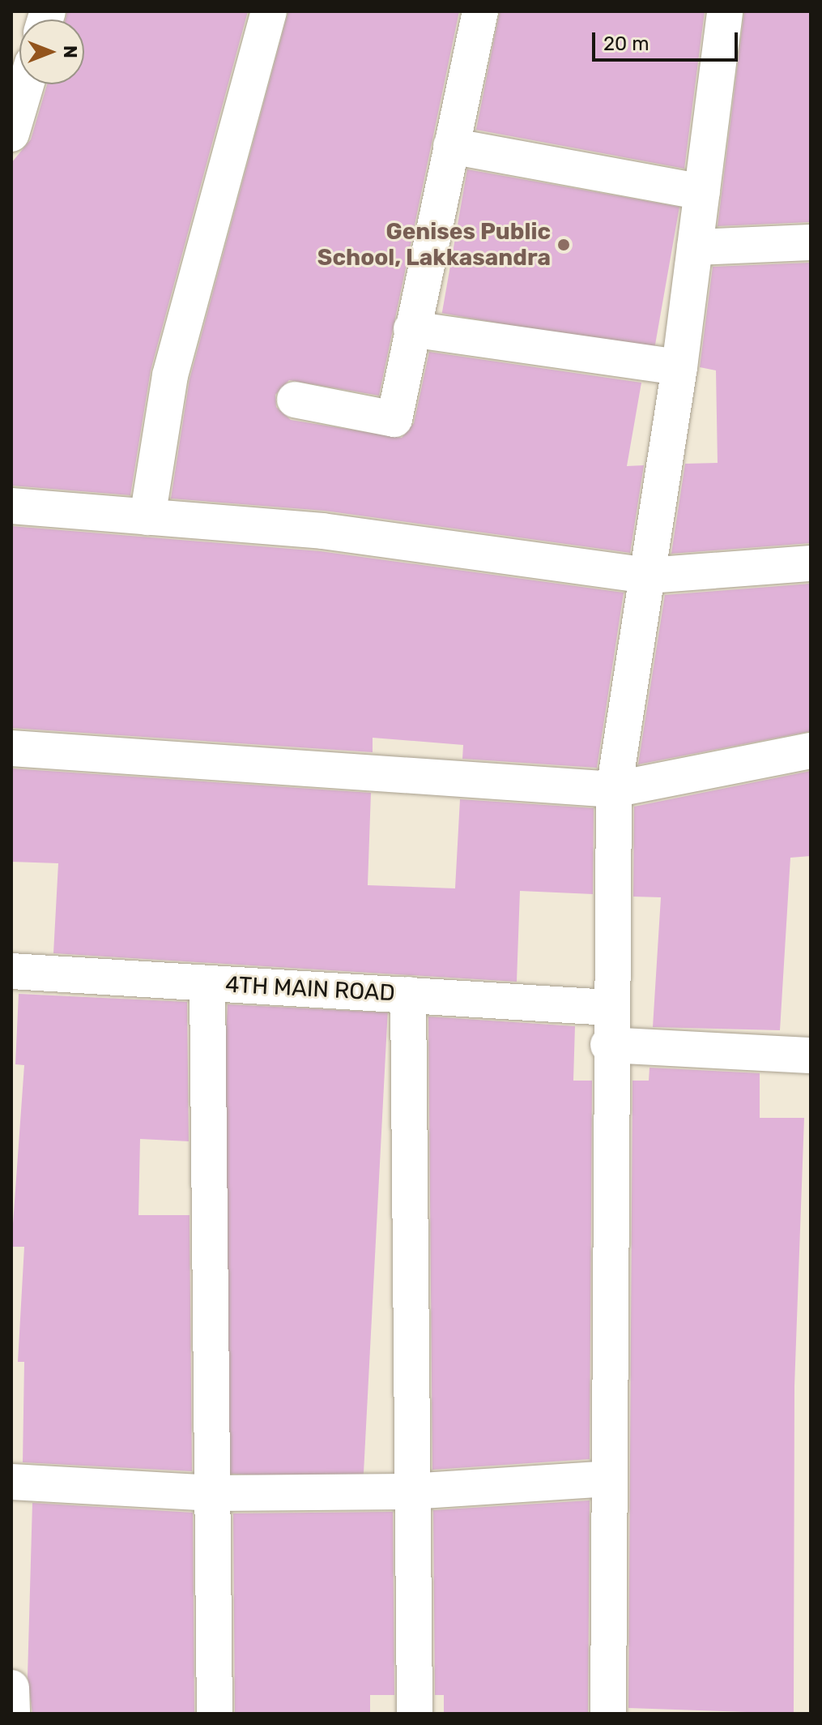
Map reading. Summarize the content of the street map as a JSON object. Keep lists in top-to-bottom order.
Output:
{
  "streets": {
    "street": ["4TH MAIN ROAD"]
  },
  "places": ["Genises Public School, Lakkasandra"],
  "scale_bar": "20 m",
  "north": "right"
}
